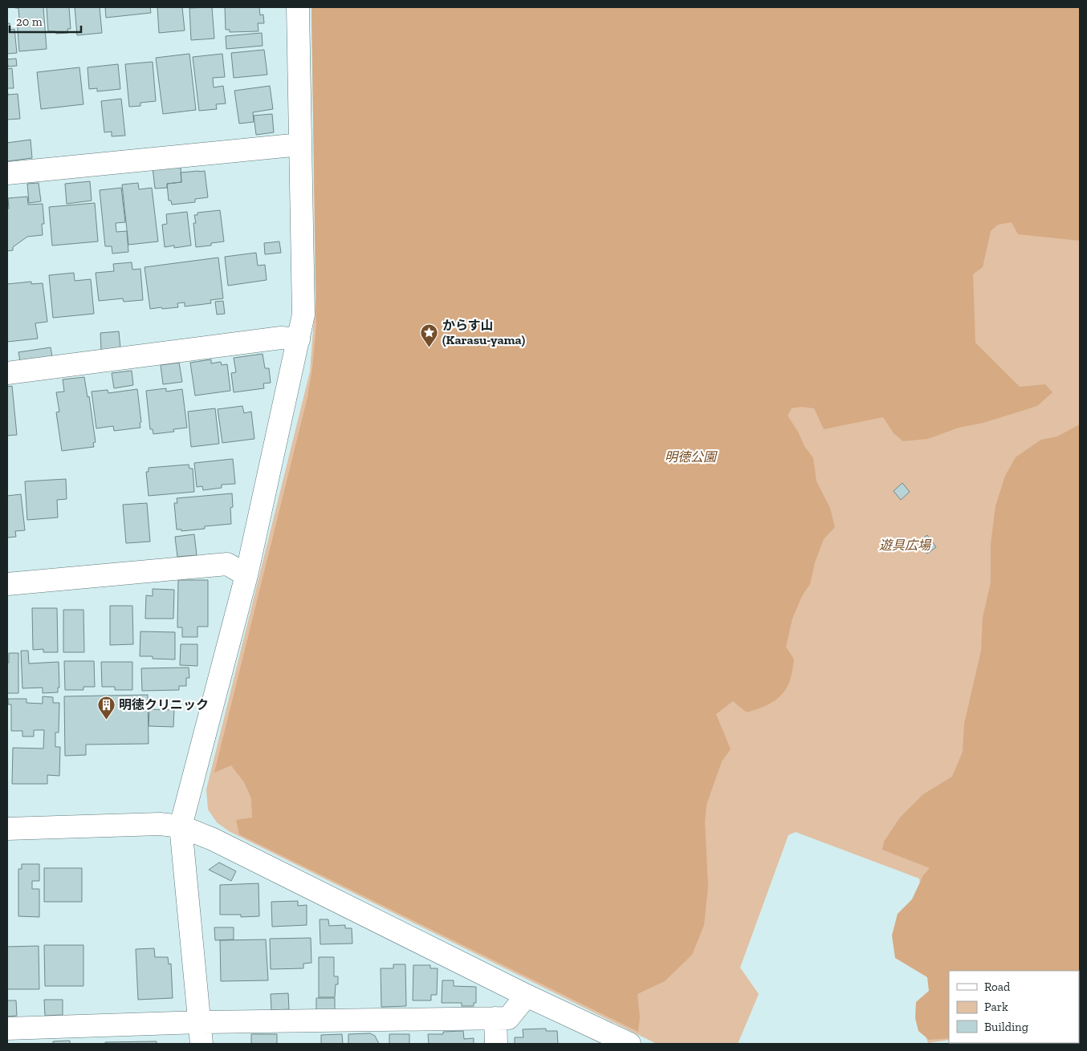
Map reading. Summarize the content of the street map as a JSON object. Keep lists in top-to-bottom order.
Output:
{
  "parks": ["明徳公園", "遊具広場"],
  "places": {
    "place": ["からす山 (Karasu-yama)"],
    "building": ["明徳クリニック"]
  },
  "legend": ["Road", "Park", "Building"],
  "scale_bar": "20 m"
}
